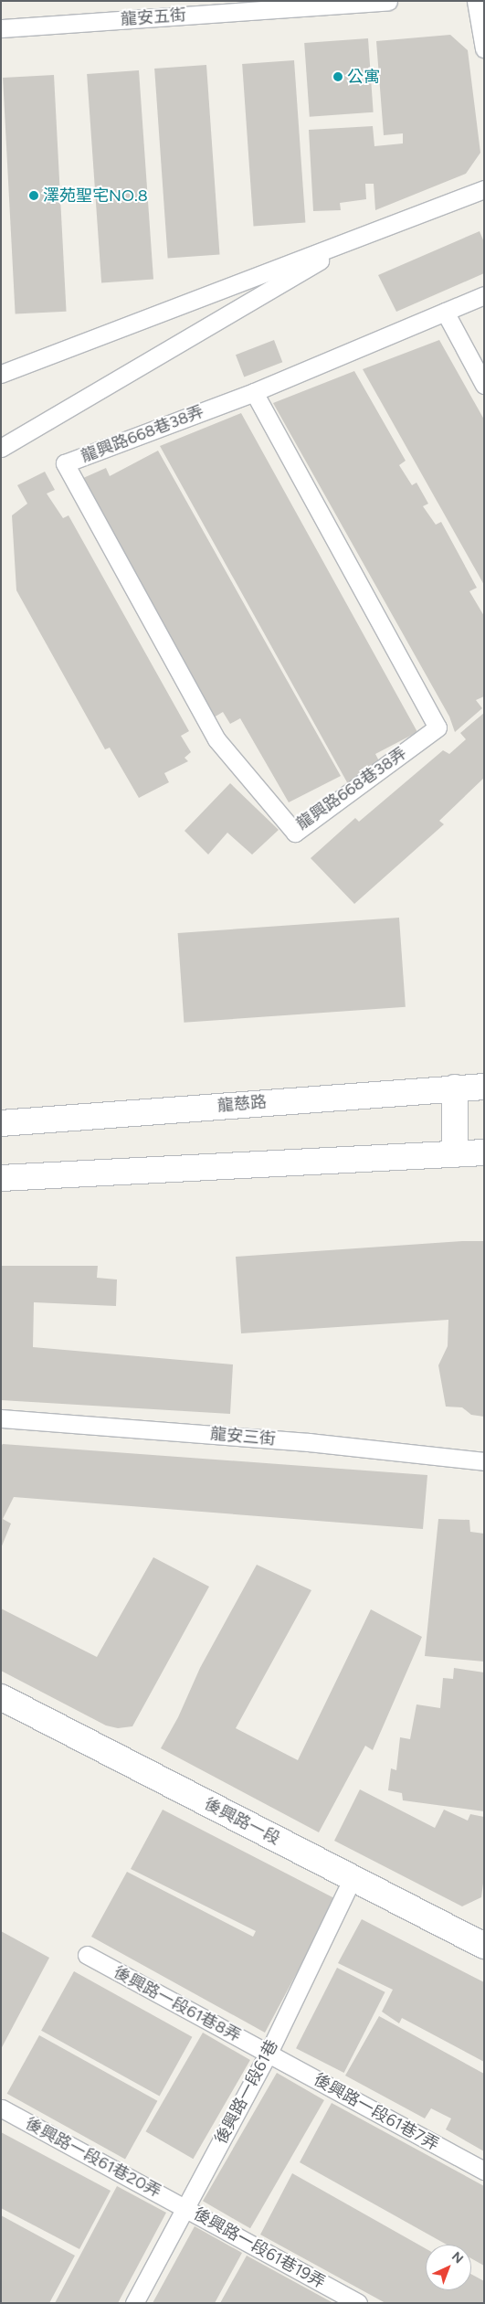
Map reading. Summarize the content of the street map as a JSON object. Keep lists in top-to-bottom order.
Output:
{
  "streets": {
    "street": ["龍慈路", "後興路一段"],
    "lane": [
      "龍安五街",
      "龍興路668巷38弄",
      "龍安三街",
      "後興路一段61巷8弄",
      "後興路一段61巷",
      "後興路一段61巷7弄",
      "後興路一段61巷20弄",
      "後興路一段61巷19弄"
    ]
  },
  "crossings": [
    ["後興路一段", "後興路一段61巷"],
    ["後興路一段61巷8弄", "後興路一段61巷"],
    ["後興路一段61巷8弄", "後興路一段61巷7弄"],
    ["後興路一段61巷", "後興路一段61巷7弄"],
    ["後興路一段61巷", "後興路一段61巷20弄"],
    ["後興路一段61巷", "後興路一段61巷19弄"],
    ["後興路一段61巷20弄", "後興路一段61巷19弄"]
  ],
  "places": ["公寓", "澤苑聖宅NO.8"],
  "north": "top right"
}
